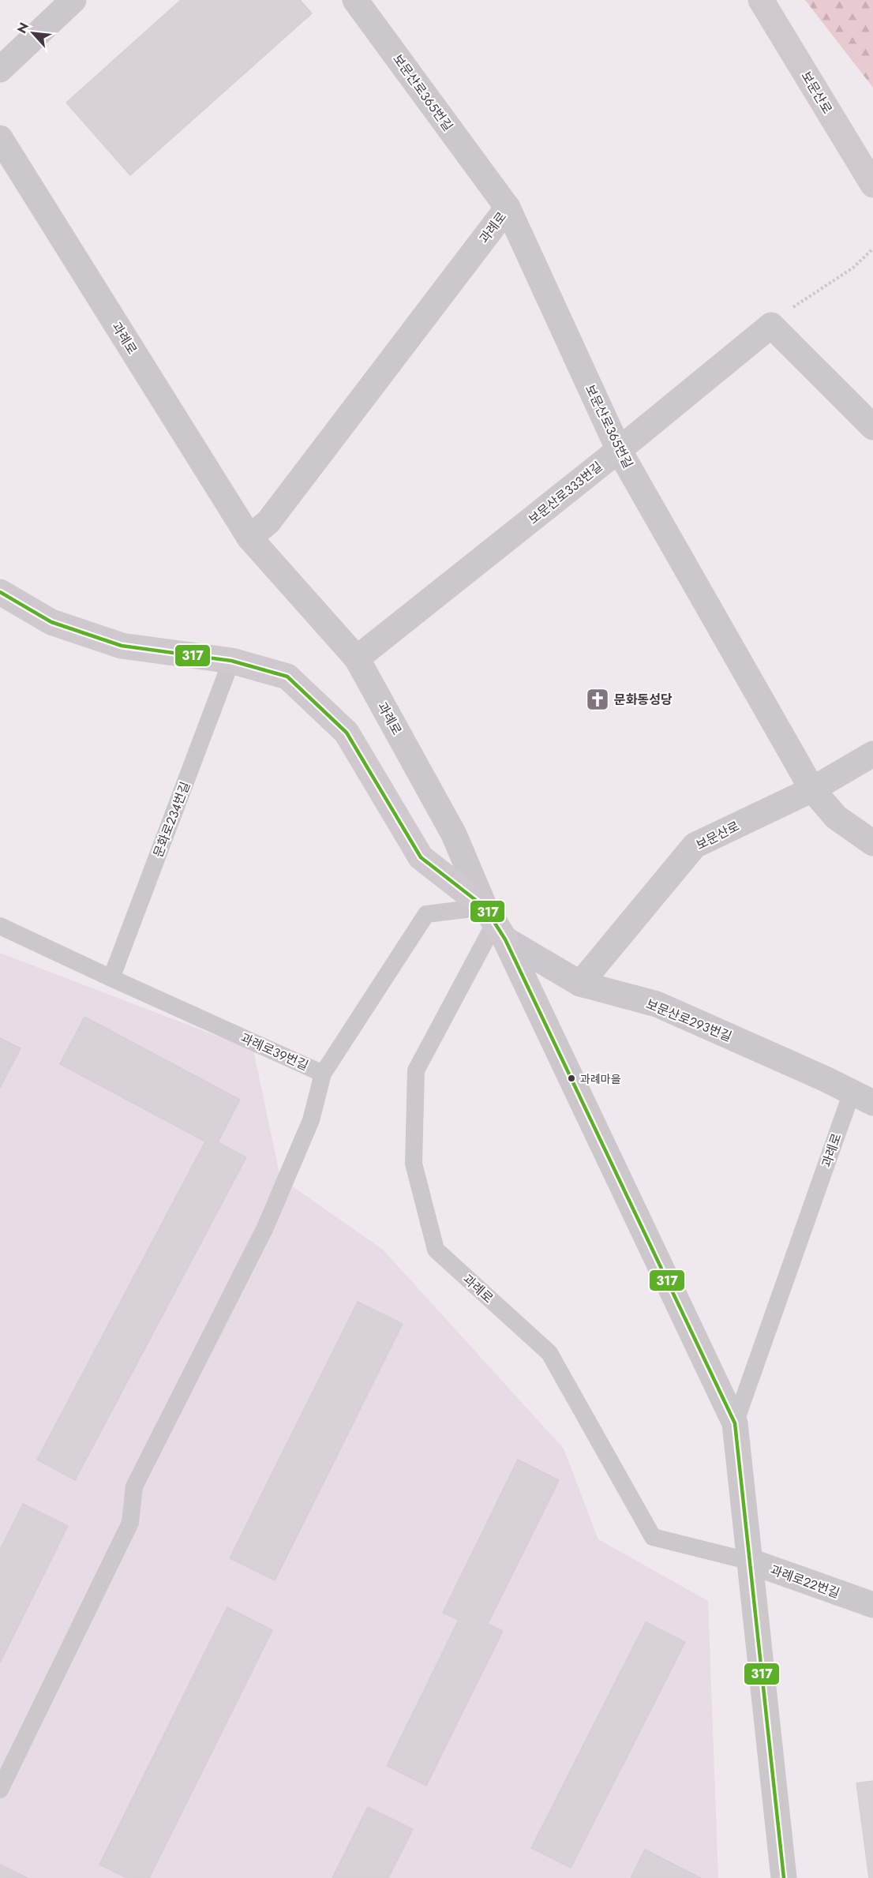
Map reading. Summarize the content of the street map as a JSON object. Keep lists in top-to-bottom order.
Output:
{
  "streets": {
    "main road": ["보문산로"],
    "street": [
      "보문산로365번길",
      "과례로",
      "보문산로333번길",
      "보문산로293번길",
      "과례로22번길"
    ],
    "lane": ["문화로234번길", "과례로39번길"]
  },
  "crossings": [
    ["보문산로365번길", "보문산로"],
    ["보문산로365번길", "과례로"],
    ["보문산로365번길", "보문산로333번길"],
    ["보문산로", "보문산로293번길"],
    ["과례로", "보문산로333번길"],
    ["과례로", "보문산로293번길"],
    ["과례로", "과례로39번길"],
    ["과례로", "과례로22번길"],
    ["문화로234번길", "과례로39번길"],
    ["보문산로293번길", "과례로39번길"]
  ],
  "places": {
    "church": ["문화동성당"],
    "other": ["과례마을"]
  },
  "lines": ["transit line 317"],
  "north": "top left"
}
